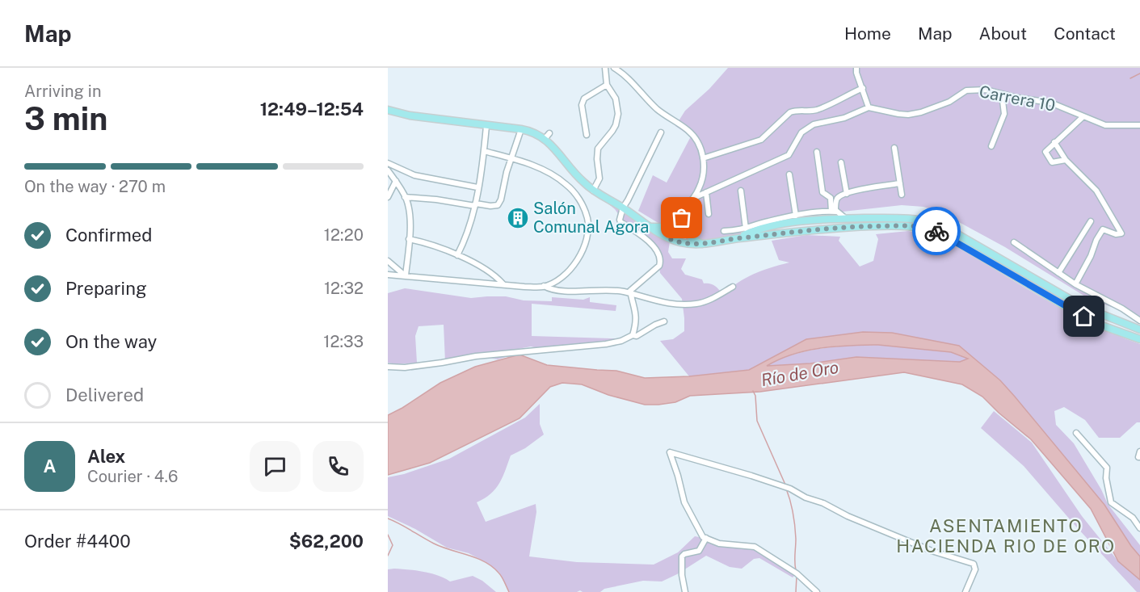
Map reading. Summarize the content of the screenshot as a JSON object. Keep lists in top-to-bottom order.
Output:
{
  "streets": {
    "street": ["Carrera 10"]
  },
  "districts": ["ASENTAMIENTO HACIENDA RIO DE ORO"],
  "water": ["Río de Oro"],
  "places": {
    "building": ["Salón Comunal Agora"]
  },
  "page": {
    "header": "Map",
    "nav": [
      "Home",
      "Map",
      "About",
      "Contact"
    ],
    "heading": ["3 min", "Arriving in", "12:49–12:54"],
    "panel": [
      "Alex",
      "Courier · 4.6",
      "Order #4400",
      "$62,200"
    ],
    "bar": "On the way · 270 m",
    "list": [
      ["Confirmed", "12:20"],
      ["Preparing", "12:32"],
      ["On the way", "12:33"],
      "Delivered"
    ],
    "round": "A"
  }
}
